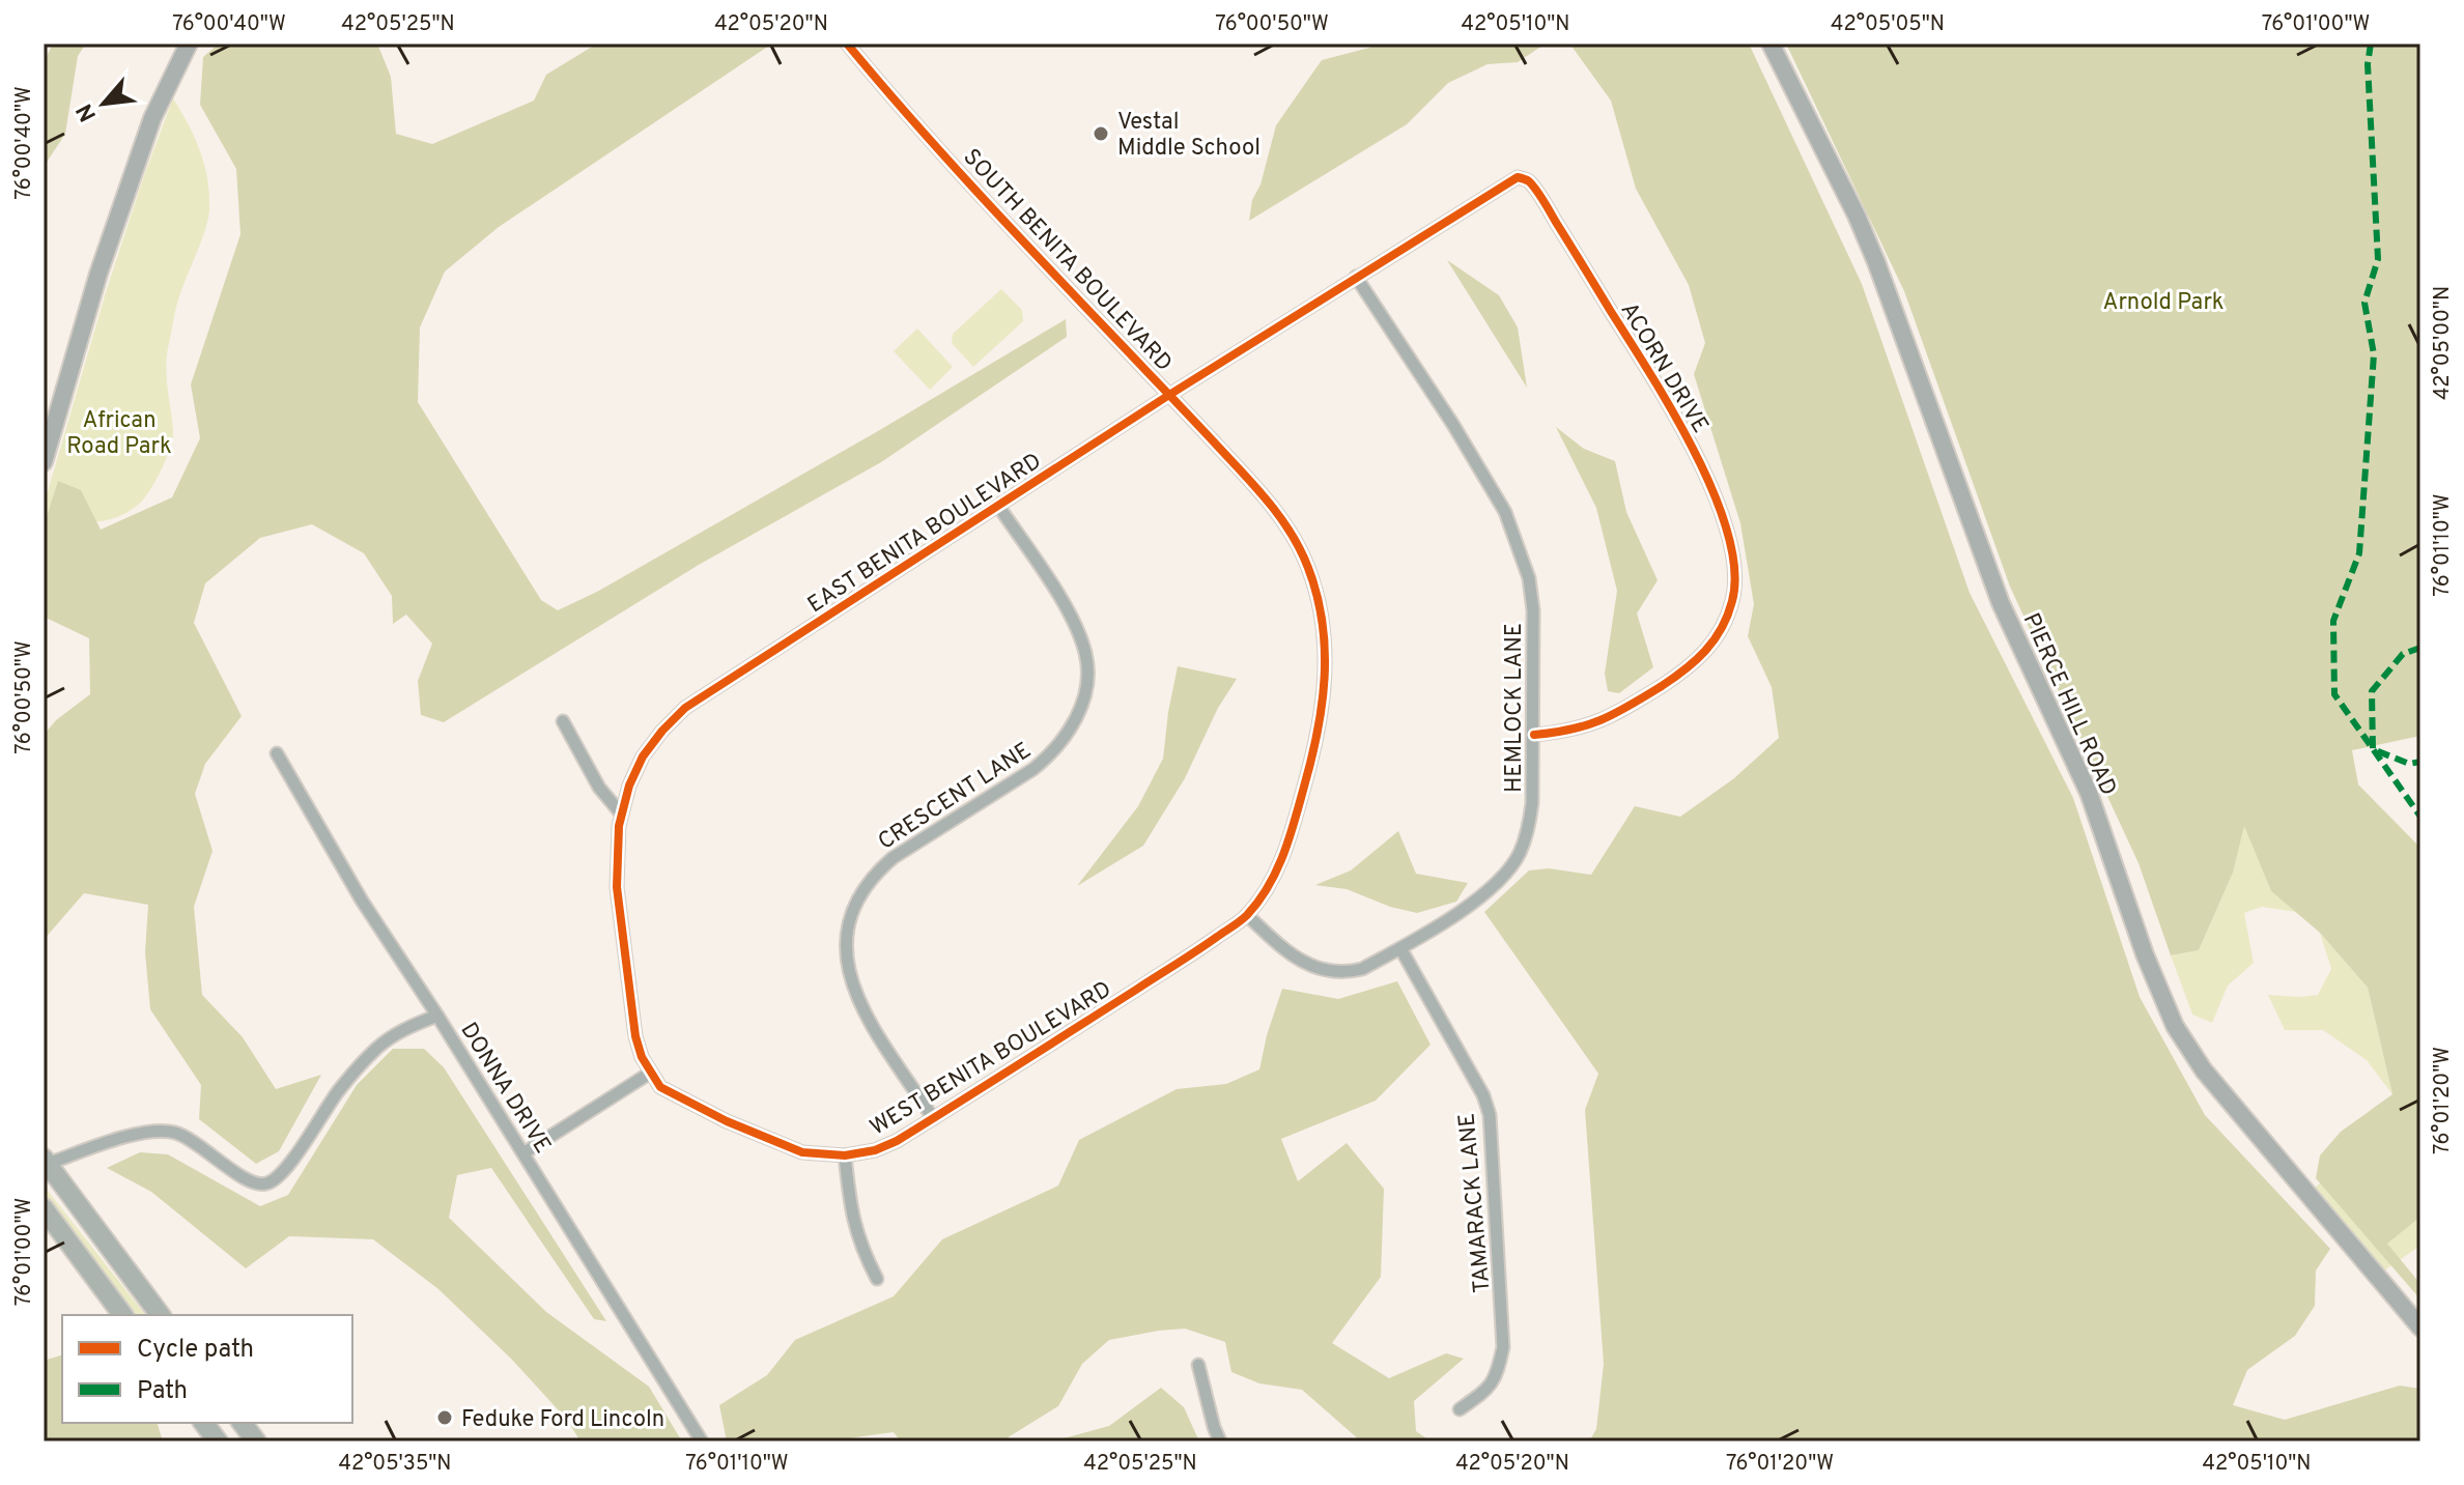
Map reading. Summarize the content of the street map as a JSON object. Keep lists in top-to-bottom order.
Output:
{
  "streets": {
    "street": [
      "SOUTH BENITA BOULEVARD",
      "ACORN DRIVE",
      "EAST BENITA BOULEVARD",
      "PIERCE HILL ROAD",
      "HEMLOCK LANE",
      "CRESCENT LANE",
      "WEST BENITA BOULEVARD",
      "DONNA DRIVE",
      "TAMARACK LANE"
    ]
  },
  "crossings": [
    ["SOUTH BENITA BOULEVARD", "EAST BENITA BOULEVARD"],
    ["SOUTH BENITA BOULEVARD", "HEMLOCK LANE"],
    ["SOUTH BENITA BOULEVARD", "WEST BENITA BOULEVARD"],
    ["ACORN DRIVE", "EAST BENITA BOULEVARD"],
    ["ACORN DRIVE", "HEMLOCK LANE"],
    ["EAST BENITA BOULEVARD", "HEMLOCK LANE"],
    ["EAST BENITA BOULEVARD", "CRESCENT LANE"],
    ["EAST BENITA BOULEVARD", "WEST BENITA BOULEVARD"],
    ["HEMLOCK LANE", "WEST BENITA BOULEVARD"],
    ["HEMLOCK LANE", "TAMARACK LANE"],
    ["CRESCENT LANE", "WEST BENITA BOULEVARD"]
  ],
  "parks": ["Arnold Park", "African Road Park"],
  "places": ["Vestal Middle School", "Feduke Ford Lincoln"],
  "legend": ["Cycle path", "Path"],
  "north": "bottom left",
  "coordinates": [
    "76°00'40\"W",
    "42°05'25\"N",
    "42°05'20\"N",
    "76°00'50\"W",
    "42°05'10\"N",
    "42°05'05\"N",
    "76°01'00\"W",
    "42°05'00\"N",
    "76°01'10\"W",
    "76°01'20\"W",
    "42°05'35\"N"
  ]
}
